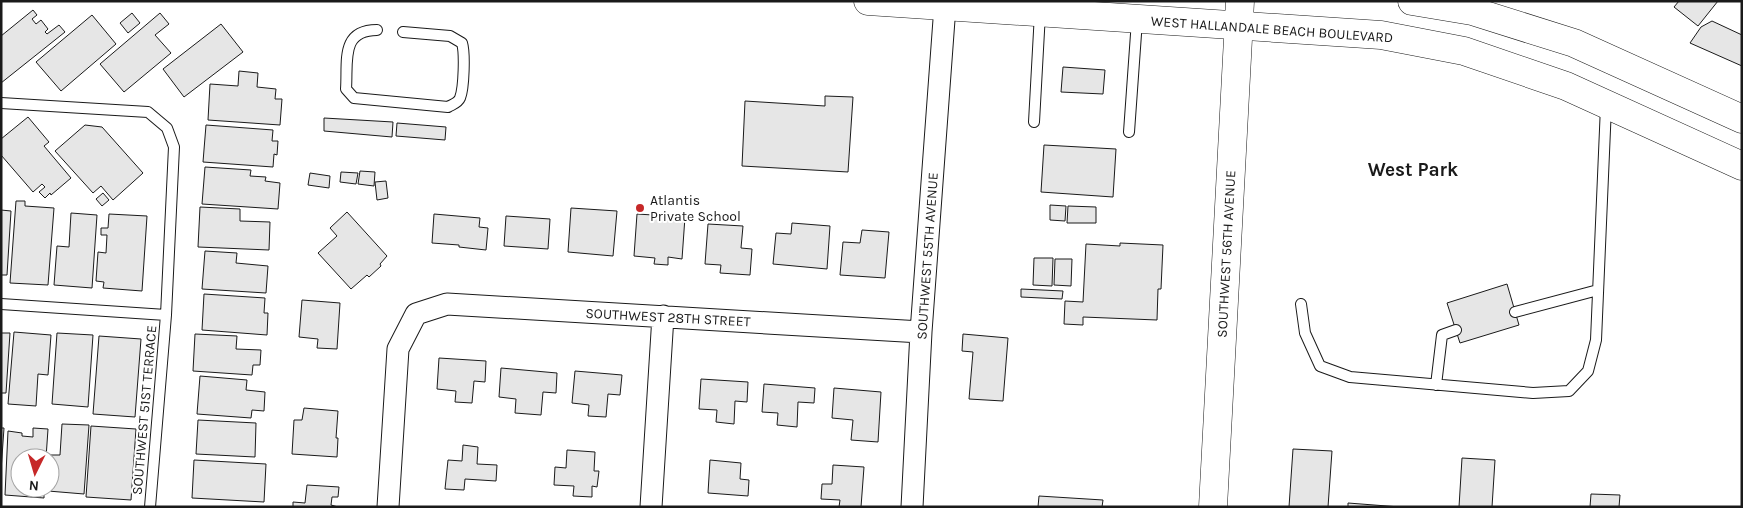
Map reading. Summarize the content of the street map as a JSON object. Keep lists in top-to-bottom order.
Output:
{
  "streets": {
    "main road": ["WEST HALLANDALE BEACH BOULEVARD", "SOUTHWEST 56TH AVENUE"],
    "street": ["SOUTHWEST 55TH AVENUE", "SOUTHWEST 28TH STREET"],
    "lane": ["SOUTHWEST 51ST TERRACE"]
  },
  "crossings": [
    ["WEST HALLANDALE BEACH BOULEVARD", "SOUTHWEST 56TH AVENUE"],
    ["WEST HALLANDALE BEACH BOULEVARD", "SOUTHWEST 55TH AVENUE"],
    ["SOUTHWEST 55TH AVENUE", "SOUTHWEST 28TH STREET"]
  ],
  "districts": ["West Park"],
  "places": ["Atlantis Private School"],
  "north": "bottom"
}
